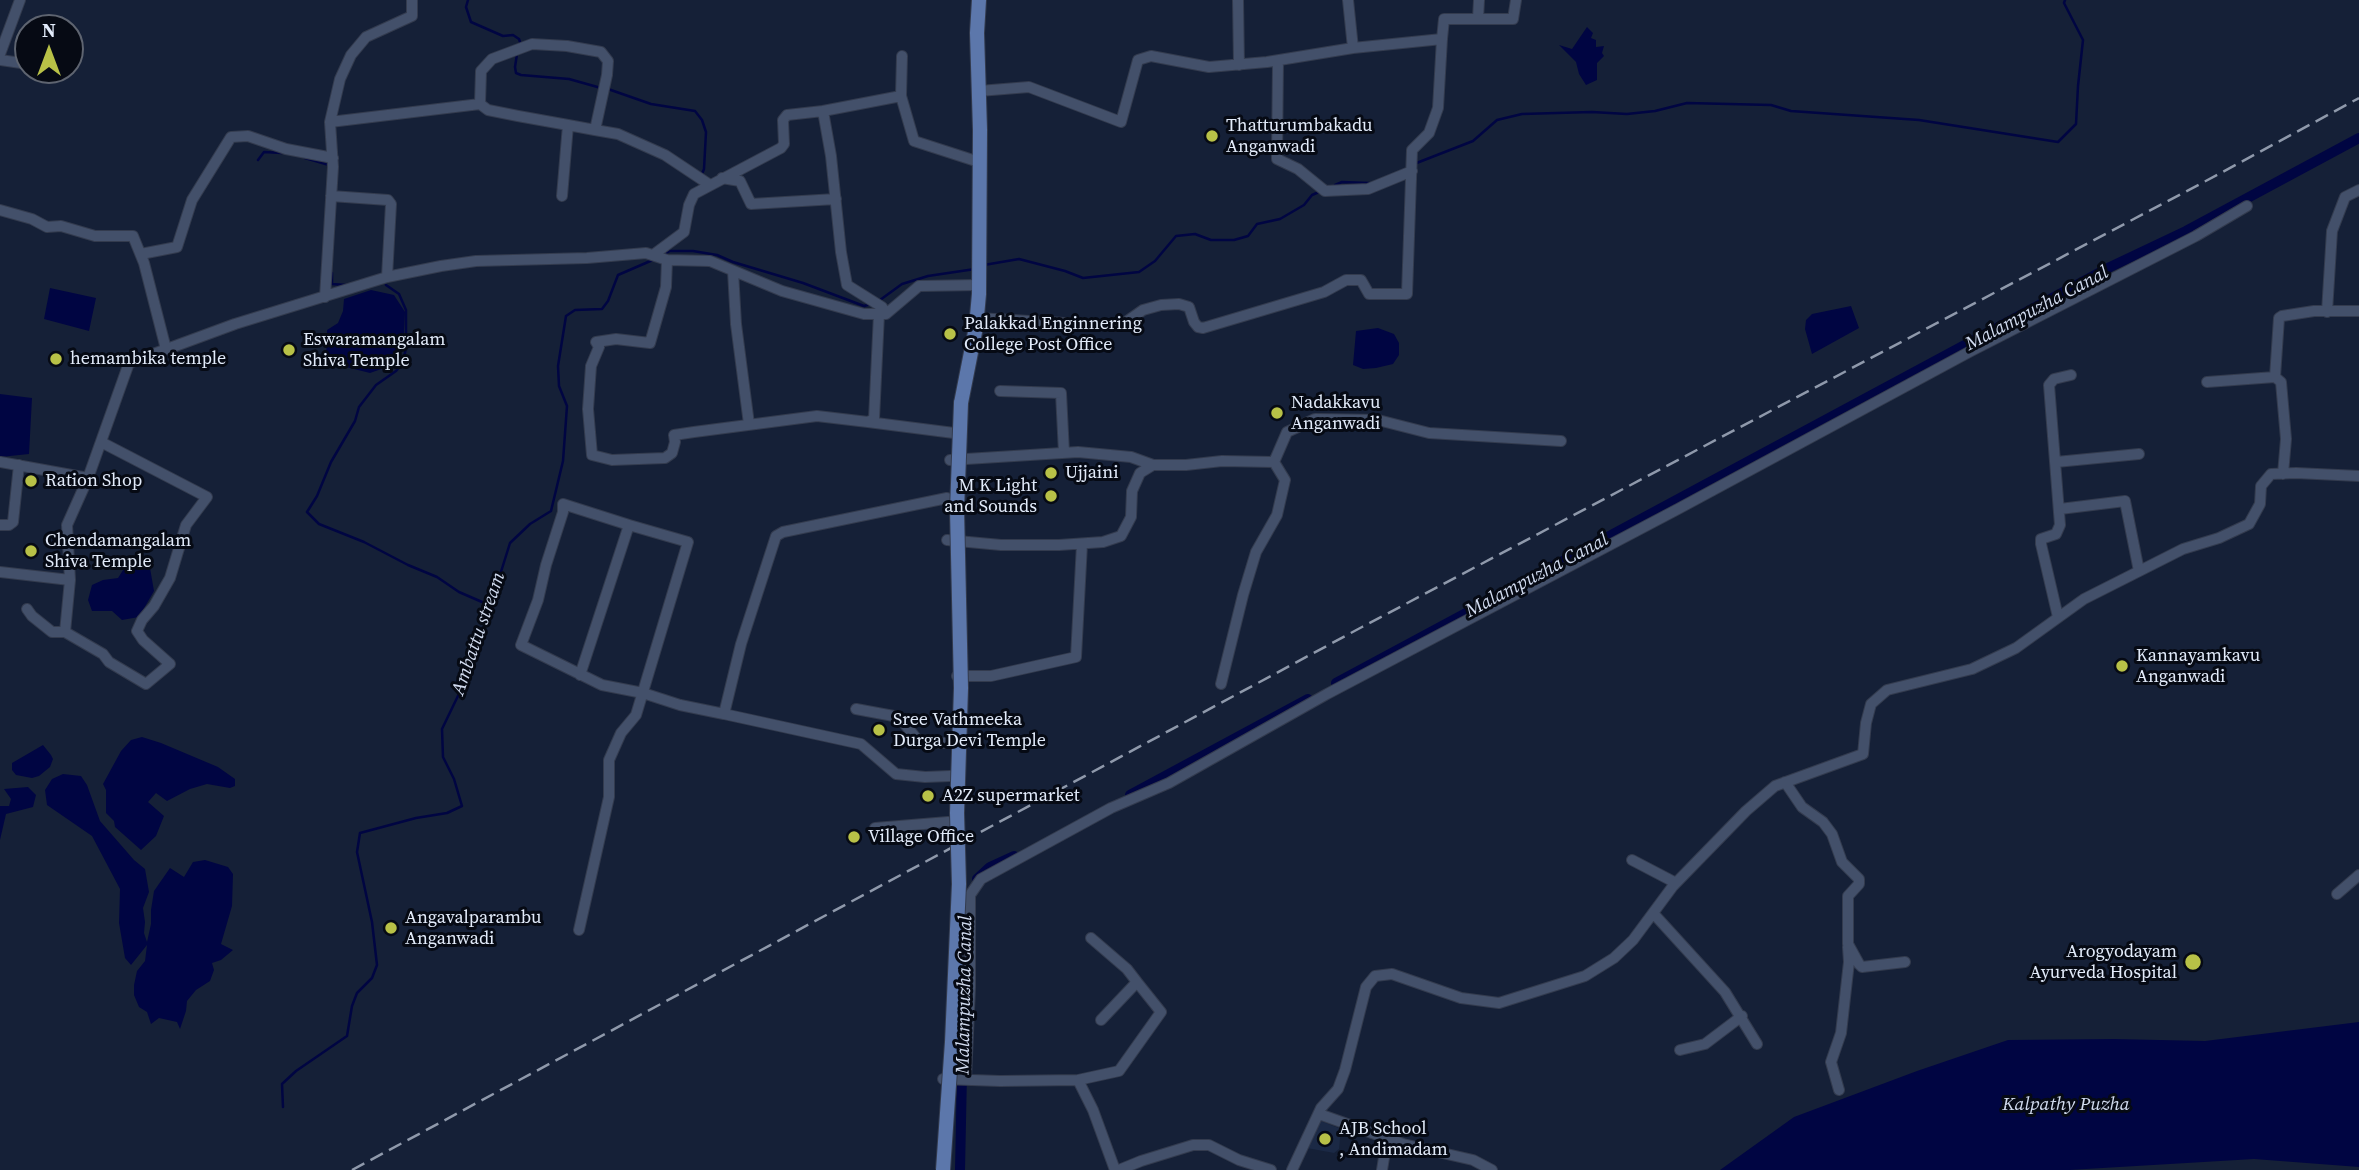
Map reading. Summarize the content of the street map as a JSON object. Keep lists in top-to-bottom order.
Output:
{
  "water": ["Malampuzha Canal", "Ambattu stream", "Kalpathy Puzha"],
  "places": [
    "Thatturumbakadu Anganwadi",
    "Palakkad Enginnering College Post Office",
    "Eswaramangalam Shiva Temple",
    "hemambika temple",
    "Nadakkavu Anganwadi",
    "Ujjaini",
    "Ration Shop",
    "M K Light and Sounds",
    "Chendamangalam Shiva Temple",
    "Kannayamkavu Anganwadi",
    "Sree Vathmeeka Durga Devi Temple",
    "A2Z supermarket",
    "Village Office",
    "Angavalparambu Anganwadi",
    "Arogyodayam Ayurveda Hospital",
    "AJB School , Andimadam"
  ],
  "north": "top"
}
